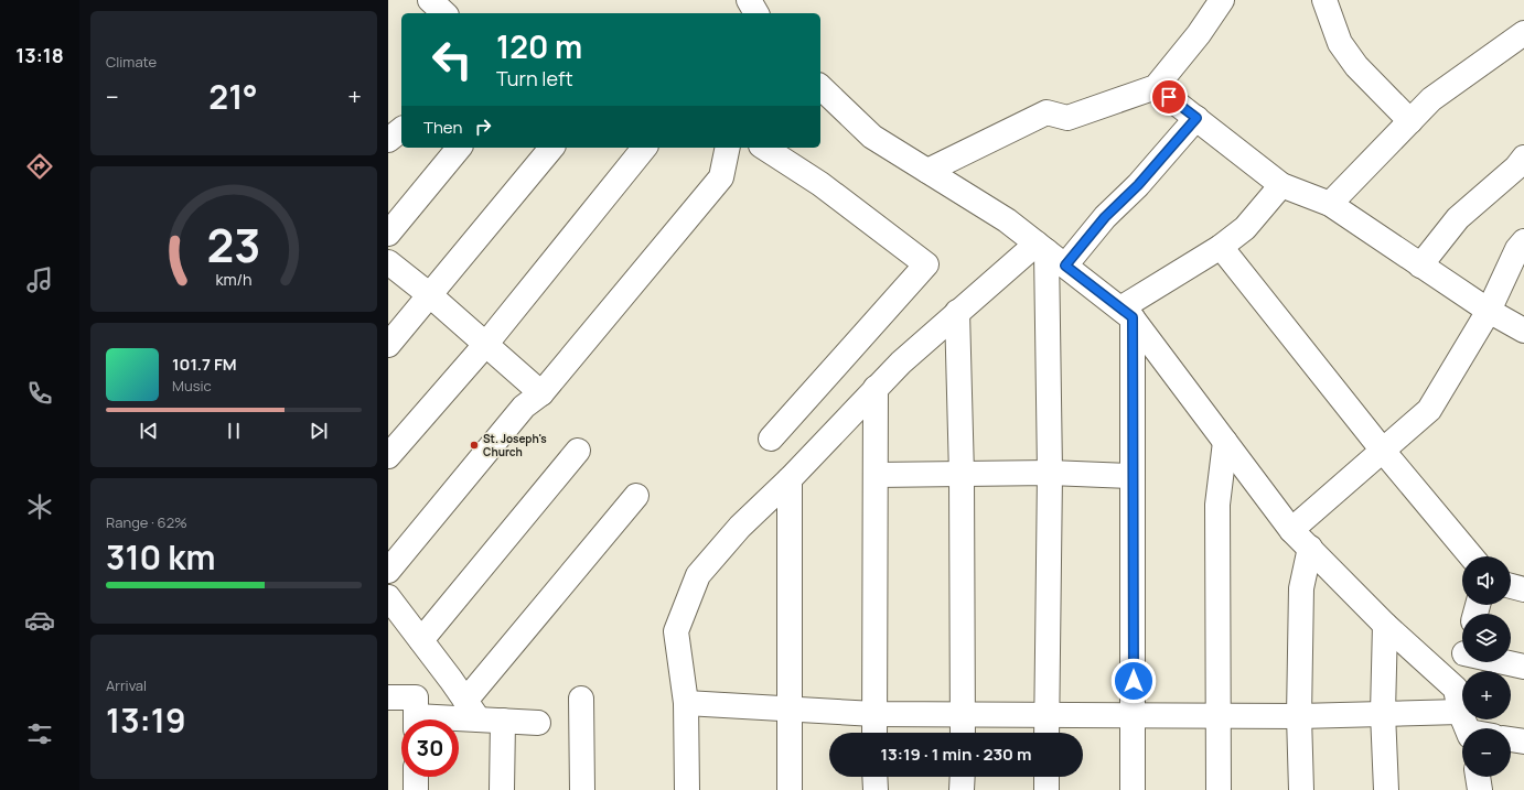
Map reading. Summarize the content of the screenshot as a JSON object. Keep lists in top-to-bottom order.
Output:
{
  "places": ["St. Joseph's Church"],
  "page": {
    "tabs": "13:18",
    "tile": [
      "Climate",
      ["Range · 62%", "310 km"],
      ["Arrival", "13:19"]
    ],
    "turn": ["120 m", "Turn left"],
    "heat": ["−", "21°", "+"],
    "then": "Then",
    "song": ["101.7 FM", "Music"],
    "map_buttons": ["+", "−"],
    "limit": "30",
    "trip": "13:19 · 1 min · 230 m",
    "gauge": ["23", "km/h"]
  }
}
